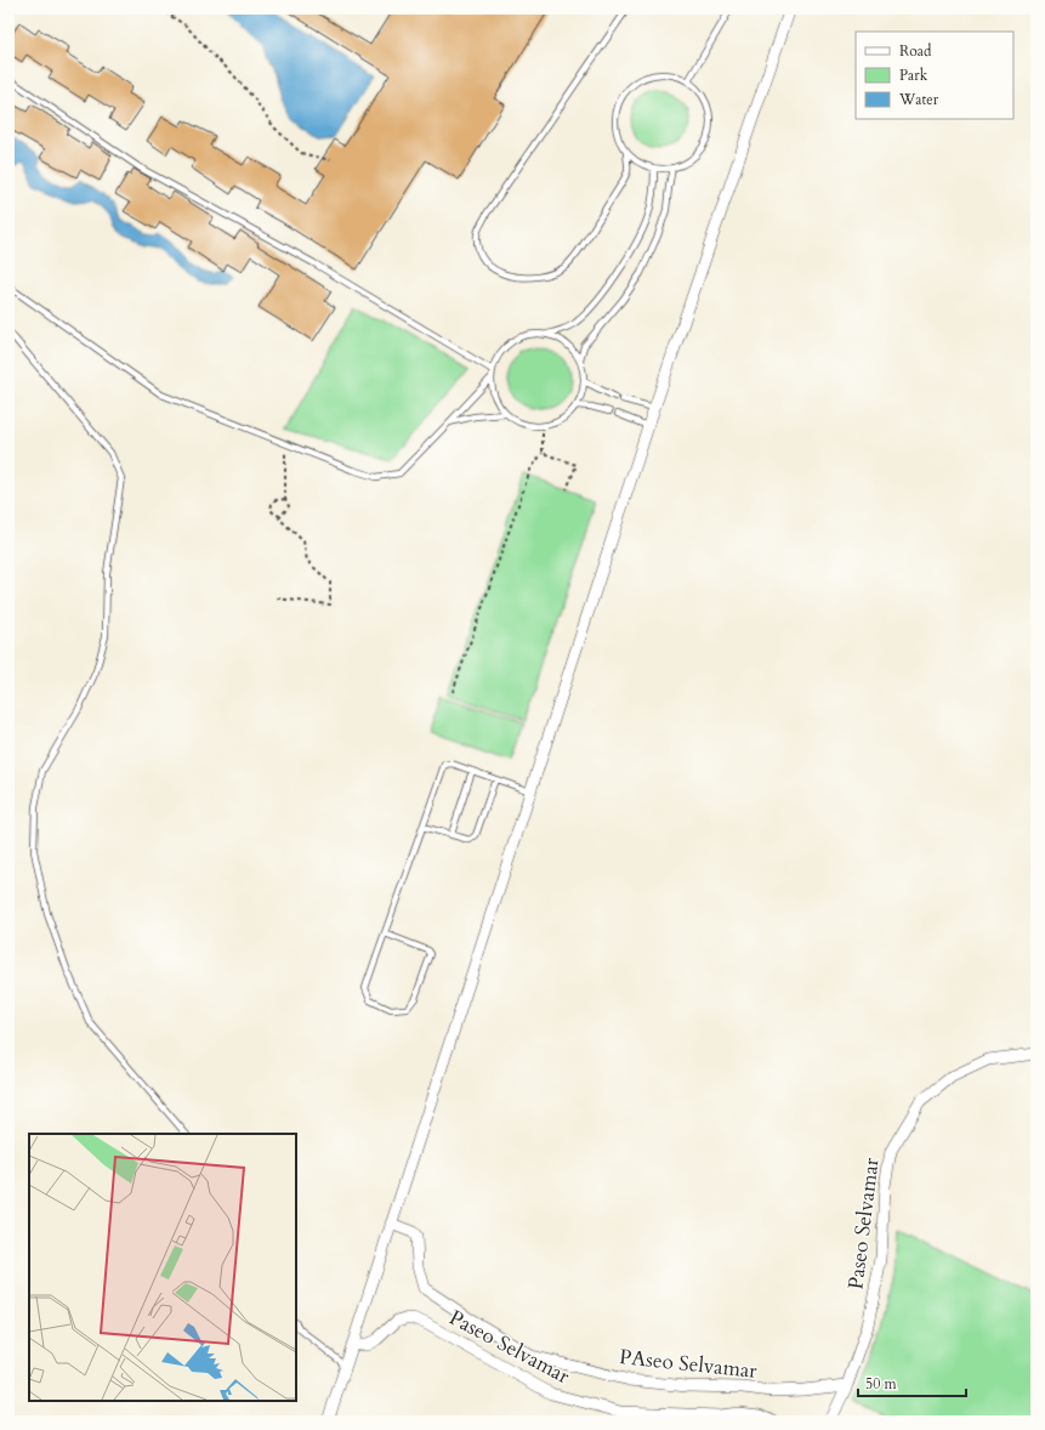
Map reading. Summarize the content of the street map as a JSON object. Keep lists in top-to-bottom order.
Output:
{
  "streets": {
    "street": ["Paseo Selvamar", "PAseo Selvamar"]
  },
  "crossings": [
    ["Paseo Selvamar", "PAseo Selvamar"]
  ],
  "legend": ["Road", "Park", "Water"],
  "scale_bar": "50 m"
}
